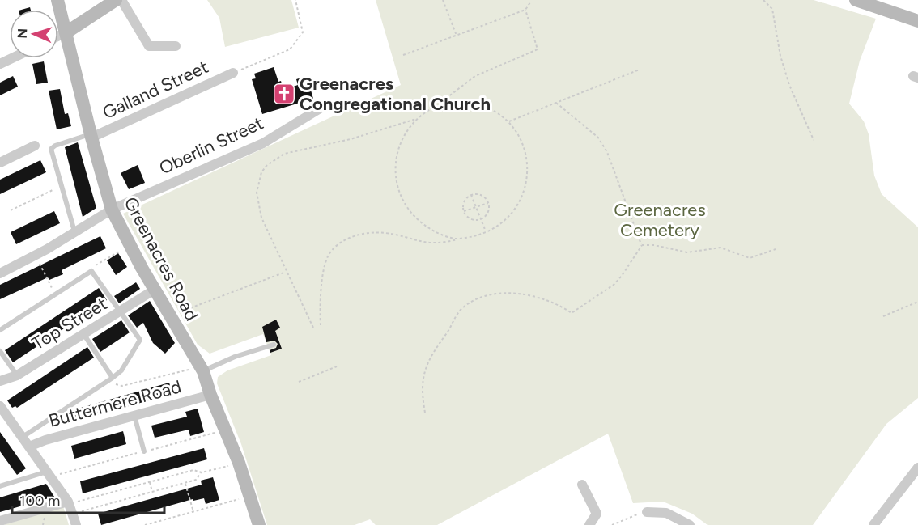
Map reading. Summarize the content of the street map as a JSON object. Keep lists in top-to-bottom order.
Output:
{
  "streets": {
    "street": [
      "Galland Street",
      "Oberlin Street",
      "Greenacres Road",
      "Top Street",
      "Buttermere Road"
    ]
  },
  "crossings": [
    ["Galland Street", "Greenacres Road"],
    ["Oberlin Street", "Greenacres Road"],
    ["Greenacres Road", "Top Street"],
    ["Greenacres Road", "Buttermere Road"]
  ],
  "parks": ["Greenacres Cemetery"],
  "places": {
    "church": ["Greenacres Congregational Church"]
  },
  "scale_bar": "100 m",
  "north": "left"
}
